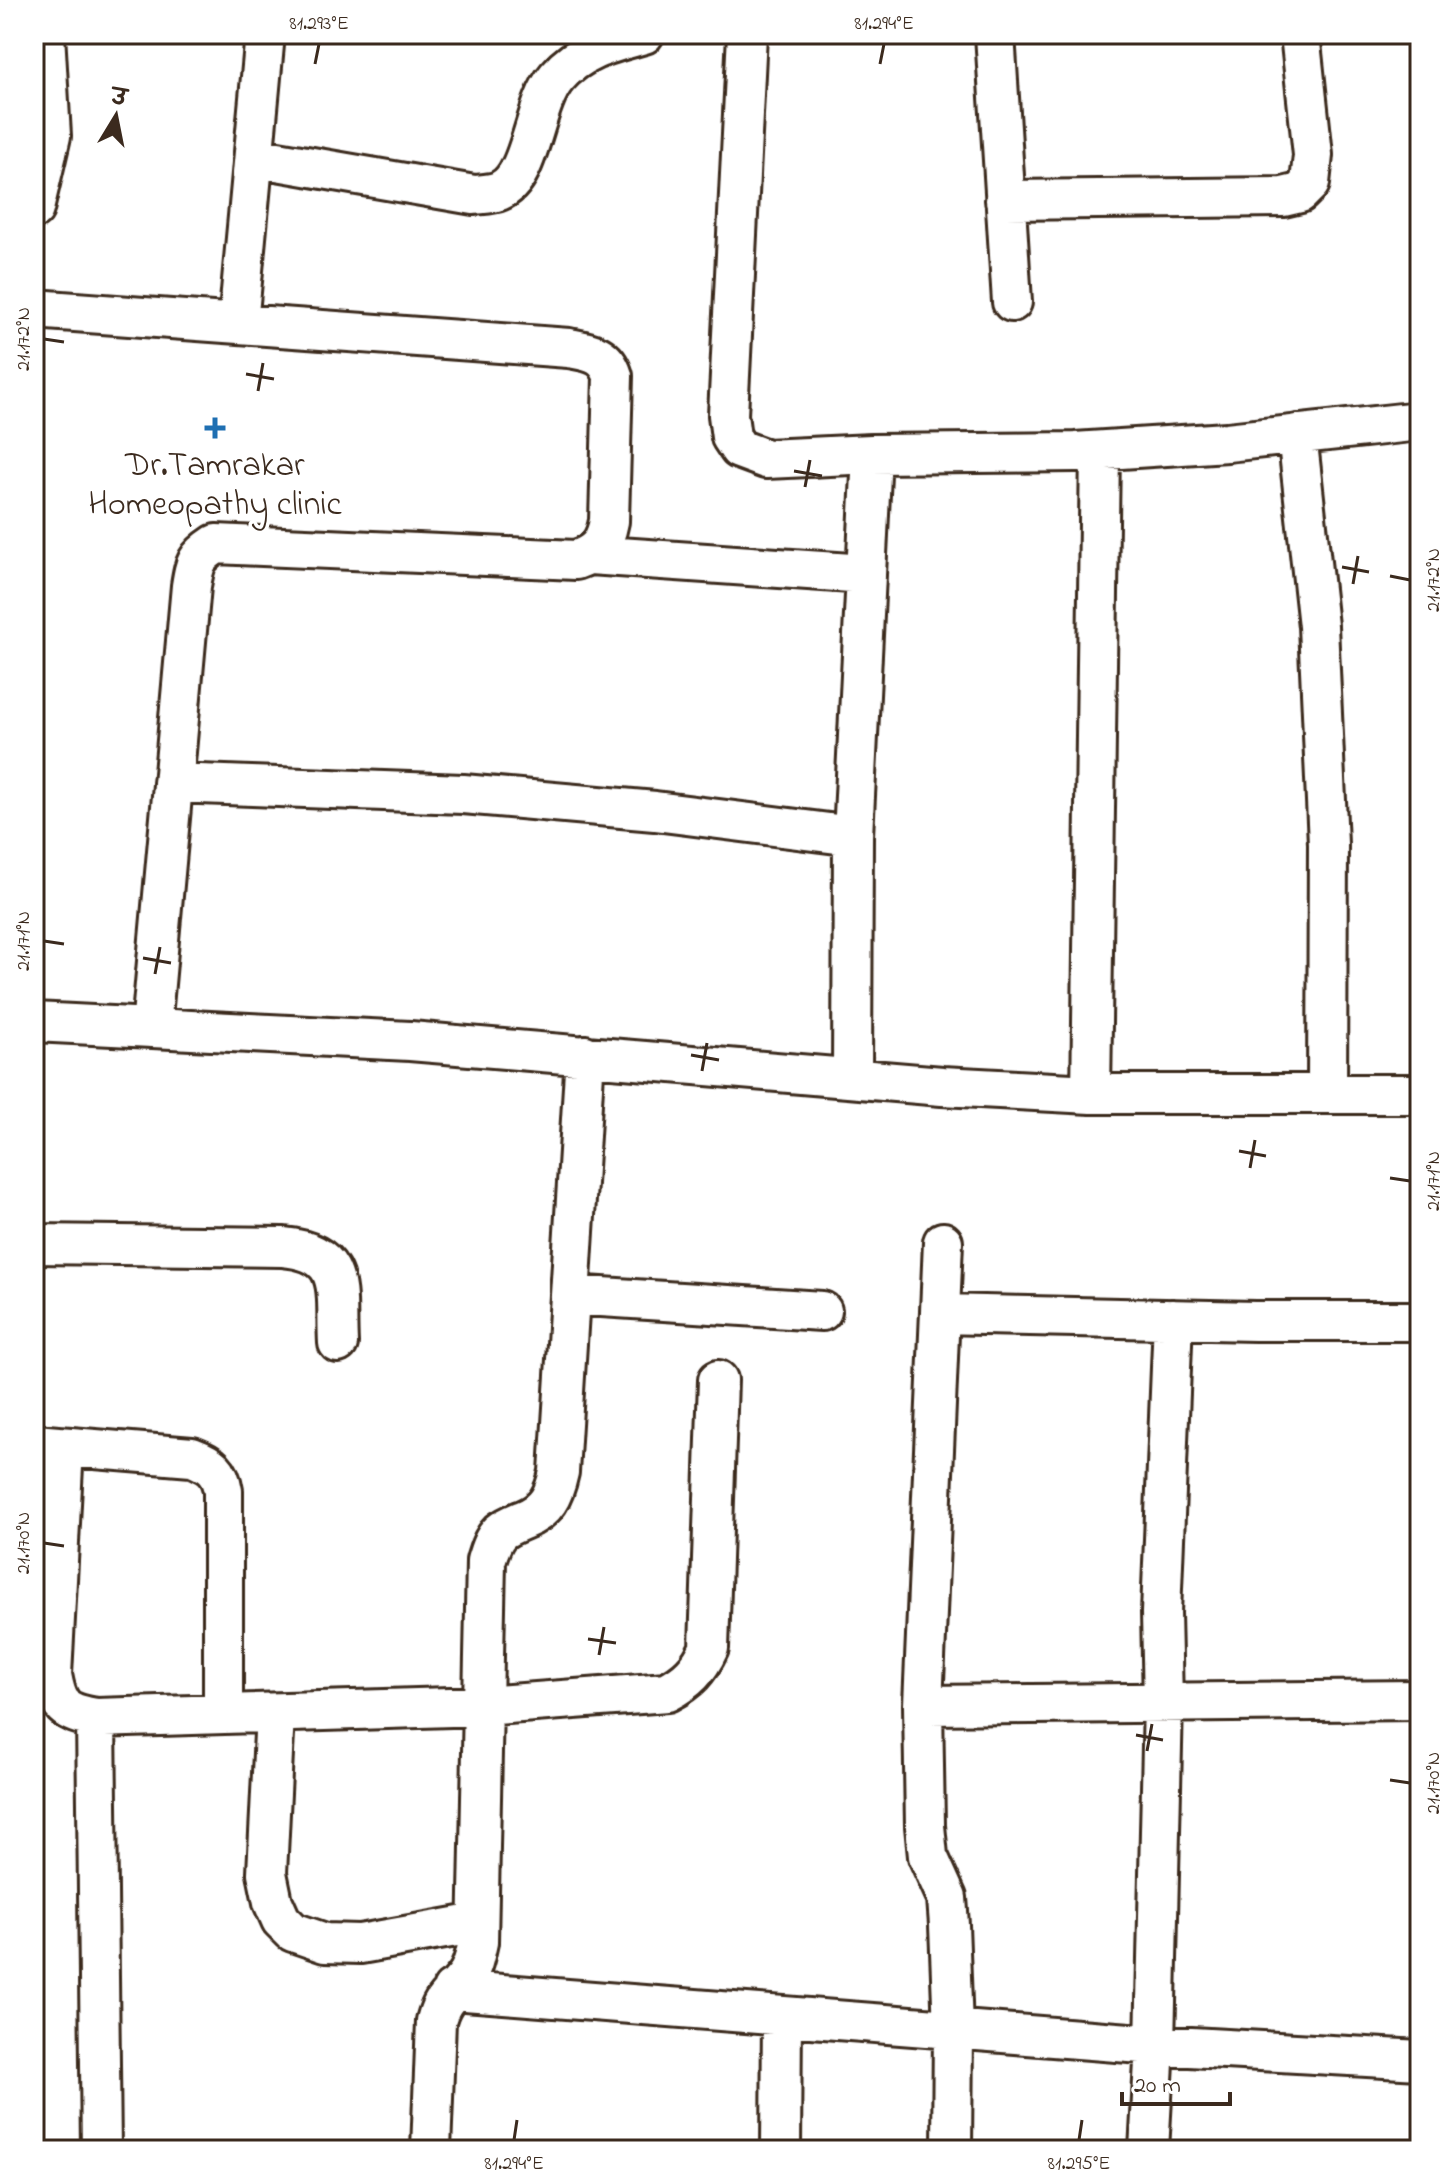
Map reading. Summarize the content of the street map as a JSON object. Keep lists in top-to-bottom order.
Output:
{
  "places": {
    "health": ["Dr.Tamrakar Homeopathy clinic"]
  },
  "scale_bar": "20 m",
  "north": "top",
  "coordinates": [
    "81.293°E",
    "81.294°E",
    "21.172°N",
    "21.171°N",
    "21.170°N",
    "81.295°E"
  ]
}
